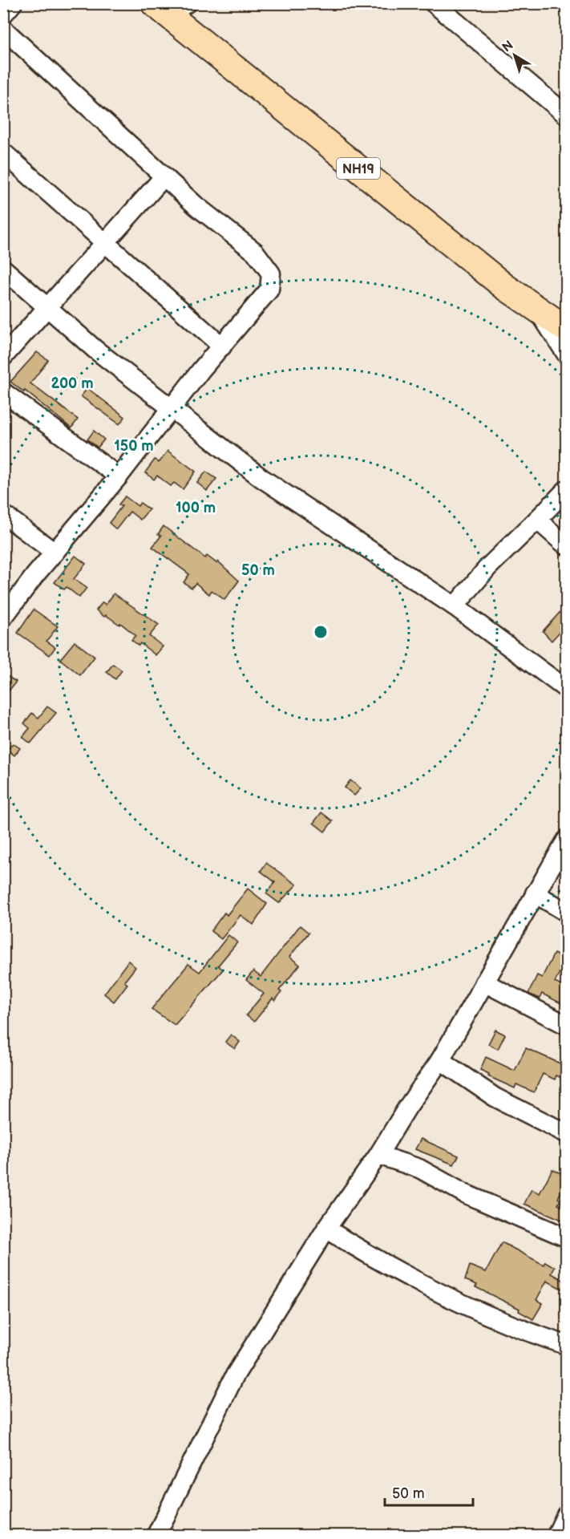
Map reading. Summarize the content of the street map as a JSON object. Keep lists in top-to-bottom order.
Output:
{
  "streets": {
    "highway": ["NH19"]
  },
  "scale_bar": "50 m",
  "north": "top left",
  "rings": [
    "200 m",
    "150 m",
    "100 m",
    "50 m"
  ]
}
